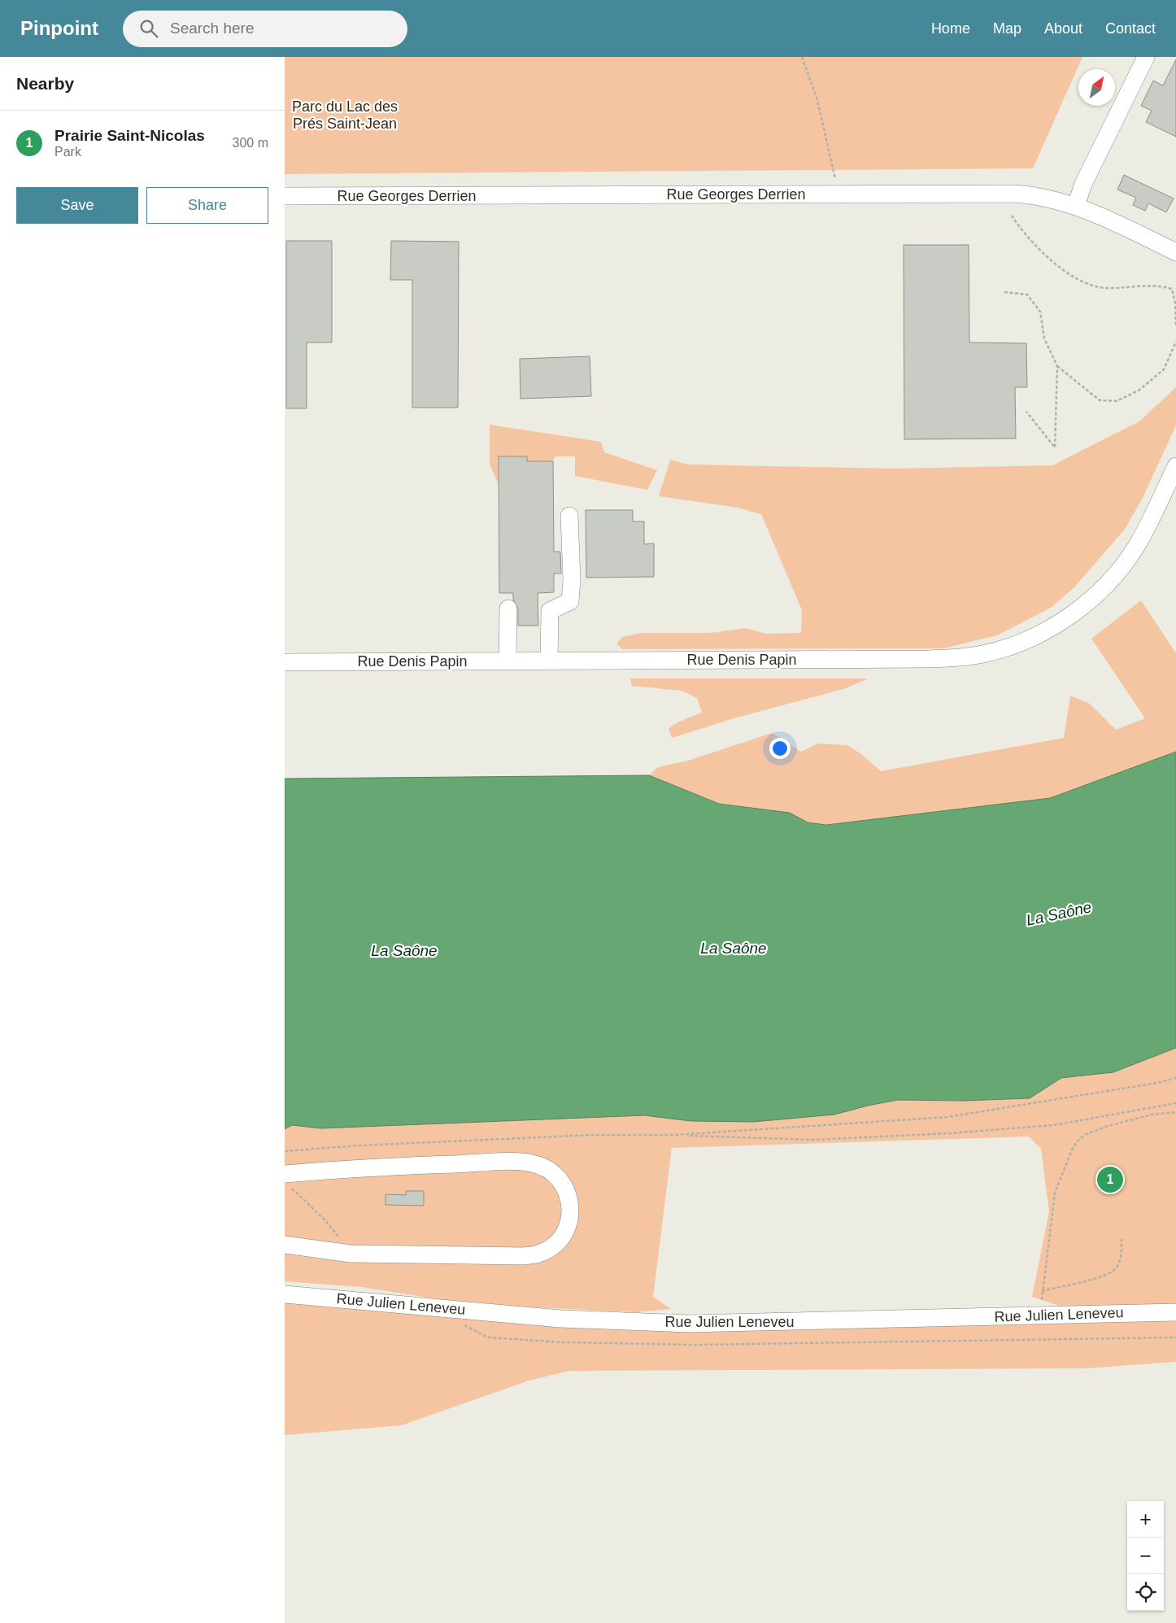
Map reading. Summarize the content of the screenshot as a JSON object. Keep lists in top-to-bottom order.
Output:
{
  "streets": {
    "street": ["Rue Georges Derrien", "Rue Denis Papin", "Rue Julien Leneveu"]
  },
  "water": ["La Saône"],
  "parks": ["Parc du Lac des Prés Saint-Jean"],
  "north": "top right",
  "page": {
    "header": "Pinpoint",
    "search": "Search here",
    "nav": [
      "Home",
      "Map",
      "About",
      "Contact"
    ],
    "heading": "Nearby",
    "list": [
      {
        "mark": "1",
        "name": "Prairie Saint-Nicolas",
        "note": "Park",
        "value": "300 m"
      }
    ],
    "buttons": ["Save", "Share"],
    "pins": "1",
    "map_buttons": ["+", "−"]
  }
}
